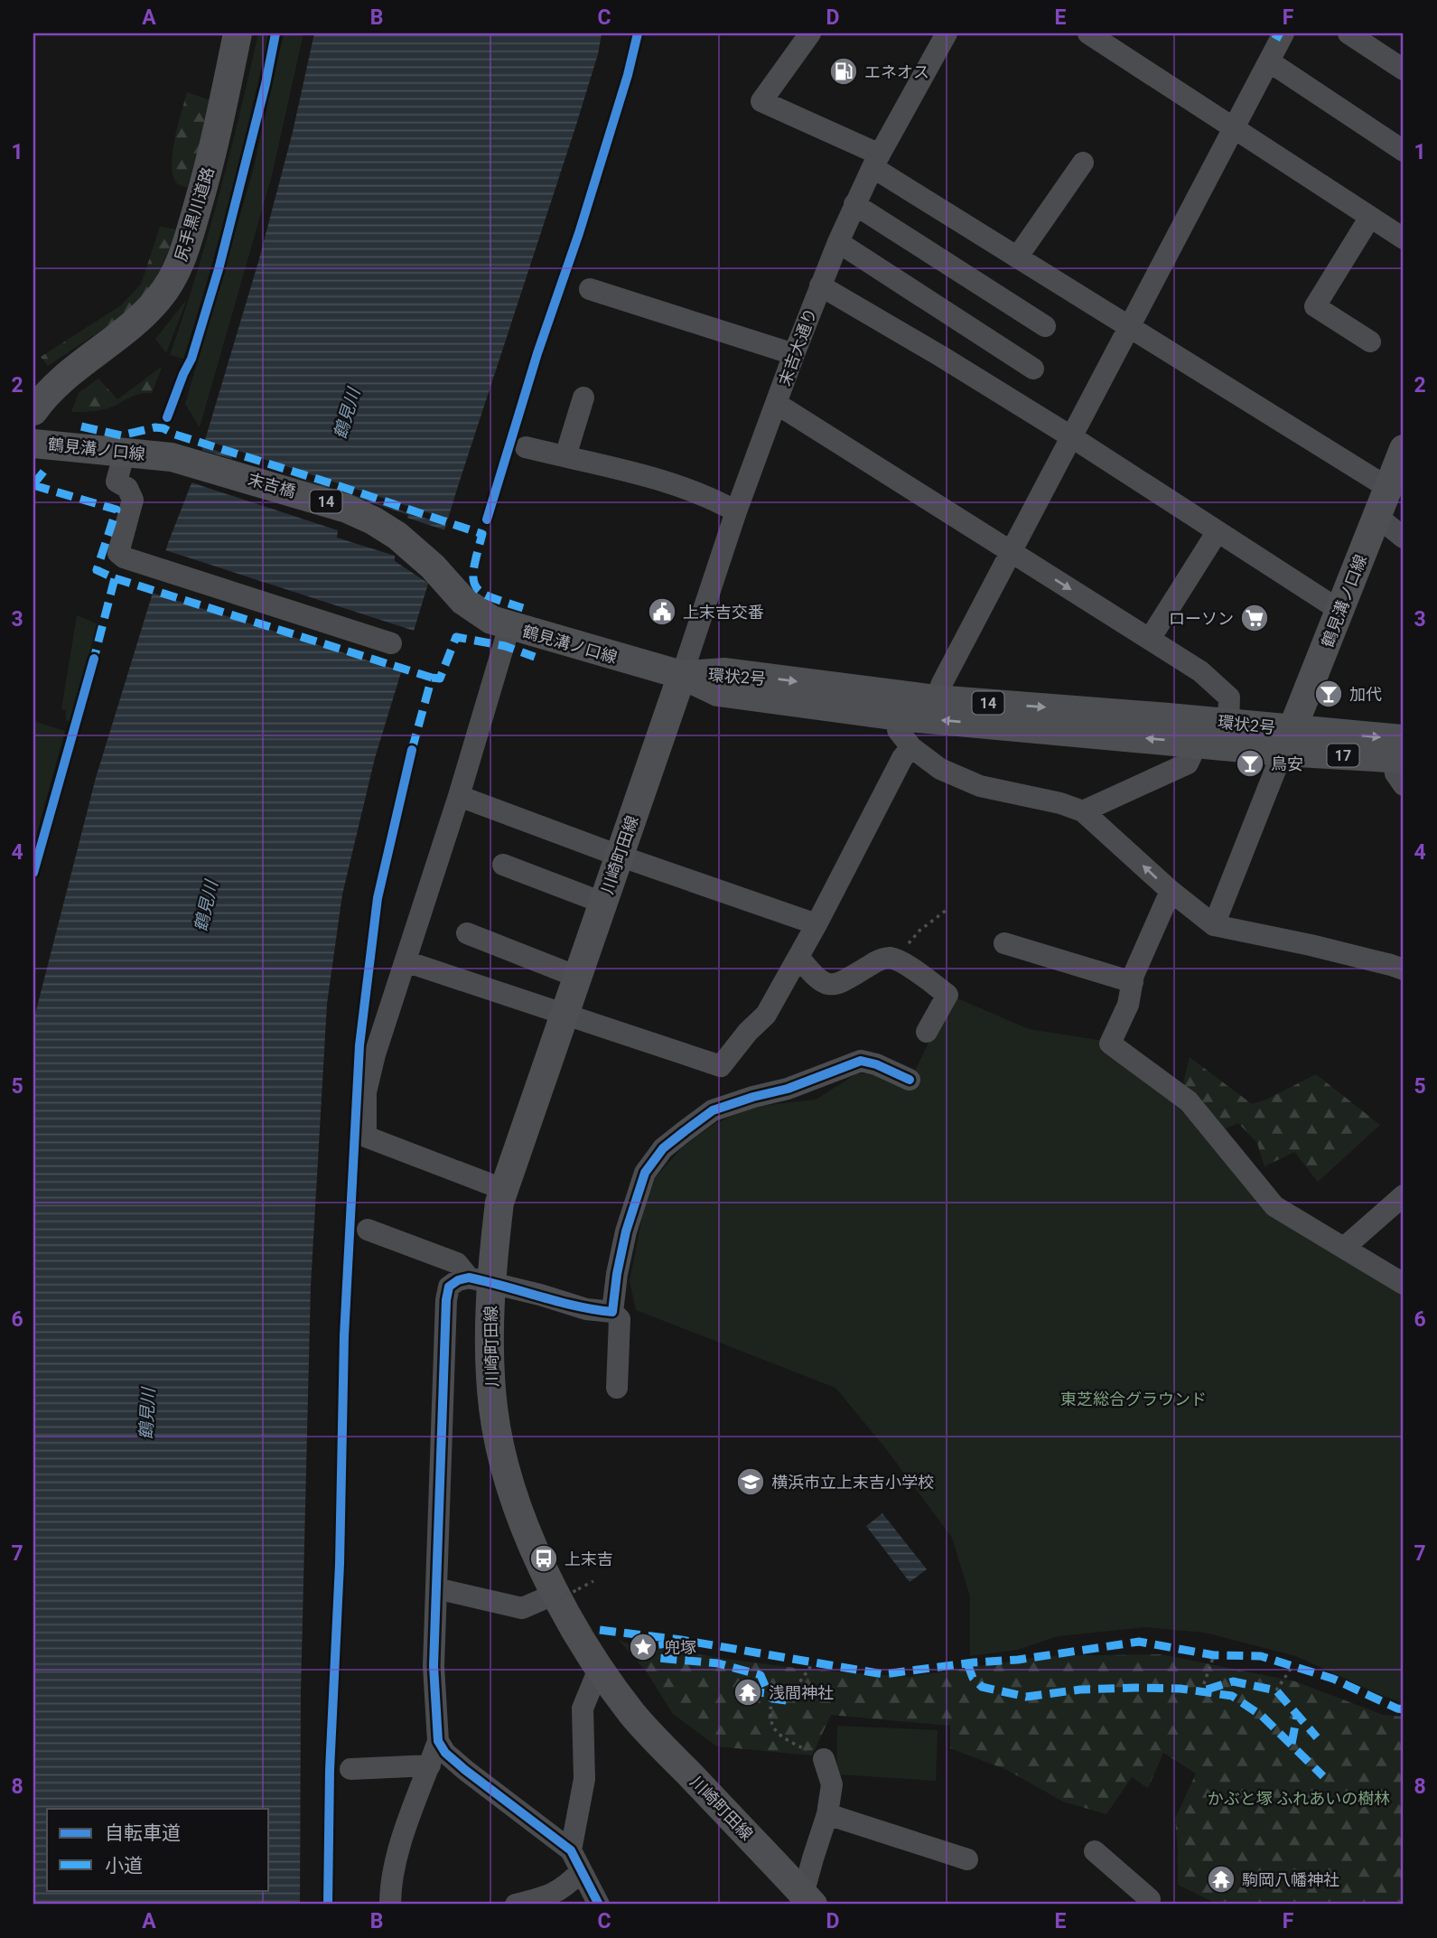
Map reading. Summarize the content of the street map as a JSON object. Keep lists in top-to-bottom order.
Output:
{
  "streets": {
    "main road": [
      "尻手黒川道路",
      "鶴見溝ノ口線",
      "末吉橋",
      "14",
      "環状2号",
      "17",
      "川崎町田線"
    ],
    "street": ["末吉大通り"]
  },
  "crossings": [
    ["末吉大通り", "鶴見溝ノ口線"],
    ["末吉大通り", "環状2号"],
    ["末吉大通り", "川崎町田線"],
    ["鶴見溝ノ口線", "末吉橋"],
    ["鶴見溝ノ口線", "環状2号"],
    ["鶴見溝ノ口線", "川崎町田線"],
    ["環状2号", "川崎町田線"]
  ],
  "water": ["鶴見川"],
  "parks": ["東芝総合グラウンド", "かぶと塚 ふれあいの樹林"],
  "places": {
    "fuel station": ["エネオス"],
    "public building": ["上末吉交番"],
    "supermarket": ["ローソン"],
    "bar": ["加代", "鳥安"],
    "school or university": ["横浜市立上末吉小学校"],
    "bus stop": ["上末吉"],
    "place": ["兜塚"],
    "temple": ["浅間神社", "駒岡八幡神社"]
  },
  "legend": ["自転車道", "小道"],
  "grid": {
    "columns": [
      "A",
      "B",
      "C",
      "D",
      "E",
      "F"
    ],
    "rows": [
      "1",
      "2",
      "3",
      "4",
      "5",
      "6",
      "7",
      "8"
    ]
  }
}
